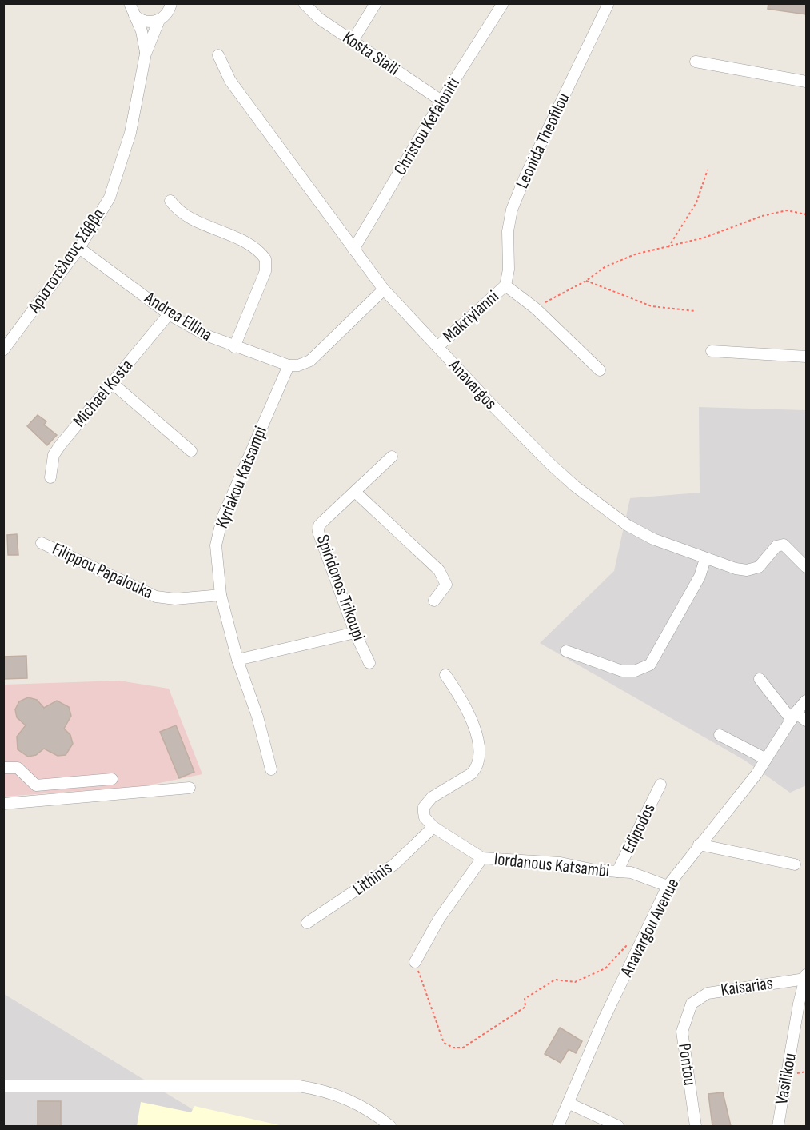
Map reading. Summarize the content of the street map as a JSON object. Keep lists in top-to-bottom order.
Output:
{
  "streets": {
    "street": [
      "Kosta Siaili",
      "Christou Kefaloniti",
      "Leonida Theofilou",
      "Αριστοτέλους Σάββα",
      "Andrea Ellina",
      "Makriyianni",
      "Anavargos",
      "Michael Kosta",
      "Kyriakou Katsampi",
      "Filippou Papalouka",
      "Spiridonos Trikoupi",
      "Edipodos",
      "Iordanous Katsambi",
      "Lithinis",
      "Anavargou Avenue",
      "Kaisarias",
      "Pontou",
      "Vasilikou"
    ]
  },
  "crossings": [
    ["Kosta Siaili", "Christou Kefaloniti"],
    ["Christou Kefaloniti", "Anavargos"],
    ["Leonida Theofilou", "Makriyianni"],
    ["Αριστοτέλους Σάββα", "Andrea Ellina"],
    ["Andrea Ellina", "Michael Kosta"],
    ["Andrea Ellina", "Kyriakou Katsampi"],
    ["Makriyianni", "Anavargos"],
    ["Kyriakou Katsampi", "Filippou Papalouka"],
    ["Edipodos", "Iordanous Katsambi"],
    ["Iordanous Katsambi", "Lithinis"],
    ["Iordanous Katsambi", "Anavargou Avenue"],
    ["Kaisarias", "Pontou"],
    ["Kaisarias", "Vasilikou"]
  ]
}
